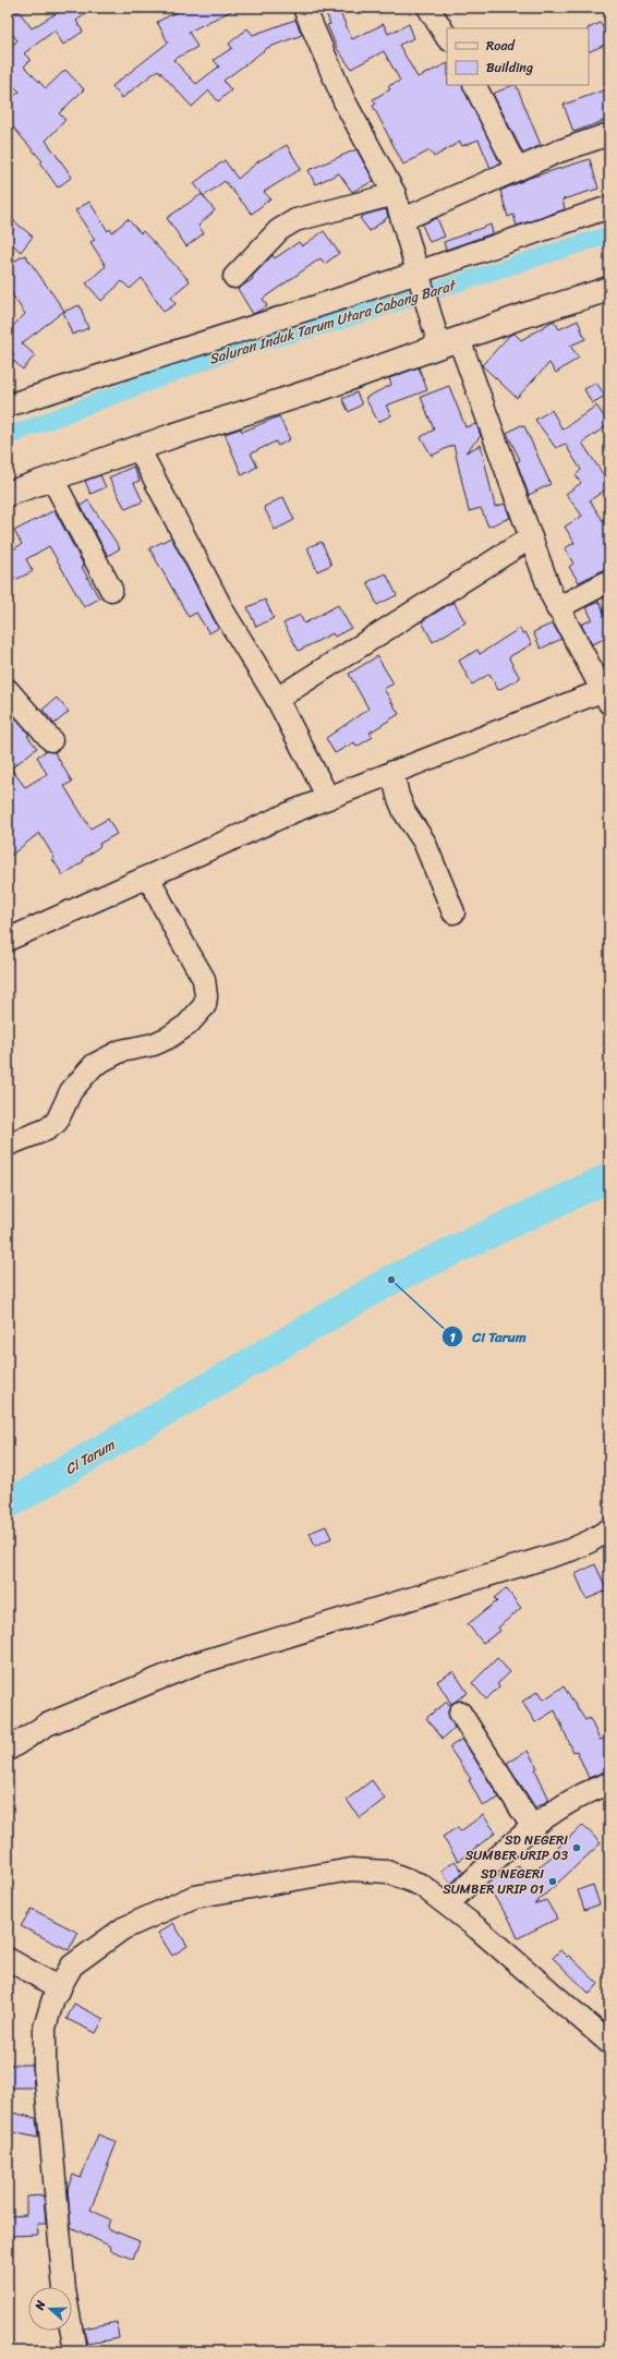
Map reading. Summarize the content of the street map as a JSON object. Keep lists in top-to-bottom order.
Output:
{
  "water": ["Saluran Induk Tarum Utara Cabang Barat", "Ci Tarum"],
  "places": ["Ci Tarum", "SD NEGERI SUMBER URIP 03", "SD NEGERI SUMBER URIP 01"],
  "legend": ["Road", "Building"],
  "north": "left"
}
